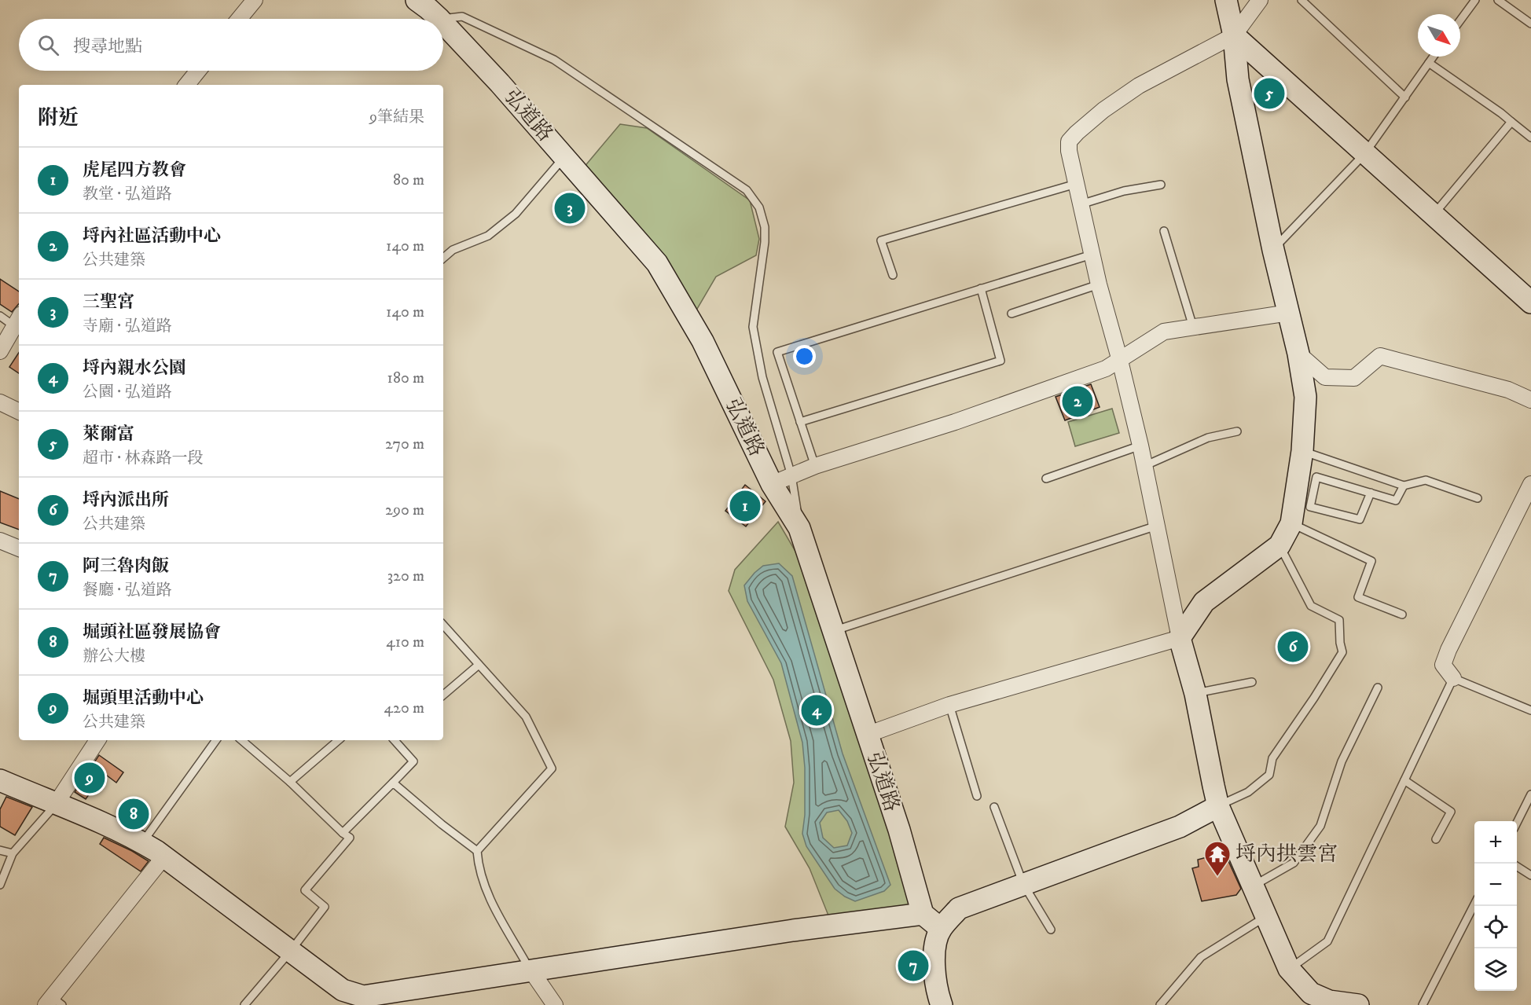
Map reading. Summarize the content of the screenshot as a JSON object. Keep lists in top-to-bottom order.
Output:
{
  "streets": {
    "street": ["弘道路"]
  },
  "places": {
    "temple": ["埒內拱雲宮"]
  },
  "north": "bottom right",
  "page": {
    "search": "搜尋地點",
    "pins": [
      "5",
      "3",
      "2",
      "1",
      "6",
      "4",
      "9",
      "8",
      "7"
    ],
    "heading": ["附近", "9筆結果"],
    "list": [
      {
        "mark": "1",
        "name": "虎尾四方教會",
        "note": "教堂 · 弘道路",
        "value": "80 m"
      },
      {
        "mark": "2",
        "name": "埒內社區活動中心",
        "note": "公共建築",
        "value": "140 m"
      },
      {
        "mark": "3",
        "name": "三聖宮",
        "note": "寺廟 · 弘道路",
        "value": "140 m"
      },
      {
        "mark": "4",
        "name": "埒內親水公園",
        "note": "公園 · 弘道路",
        "value": "180 m"
      },
      {
        "mark": "5",
        "name": "萊爾富",
        "note": "超市 · 林森路一段",
        "value": "270 m"
      },
      {
        "mark": "6",
        "name": "埒內派出所",
        "note": "公共建築",
        "value": "290 m"
      },
      {
        "mark": "7",
        "name": "阿三魯肉飯",
        "note": "餐廳 · 弘道路",
        "value": "320 m"
      },
      {
        "mark": "8",
        "name": "堀頭社區發展協會",
        "note": "辦公大樓",
        "value": "410 m"
      },
      {
        "mark": "9",
        "name": "堀頭里活動中心",
        "note": "公共建築",
        "value": "420 m"
      }
    ],
    "map_buttons": ["+", "−"]
  }
}
